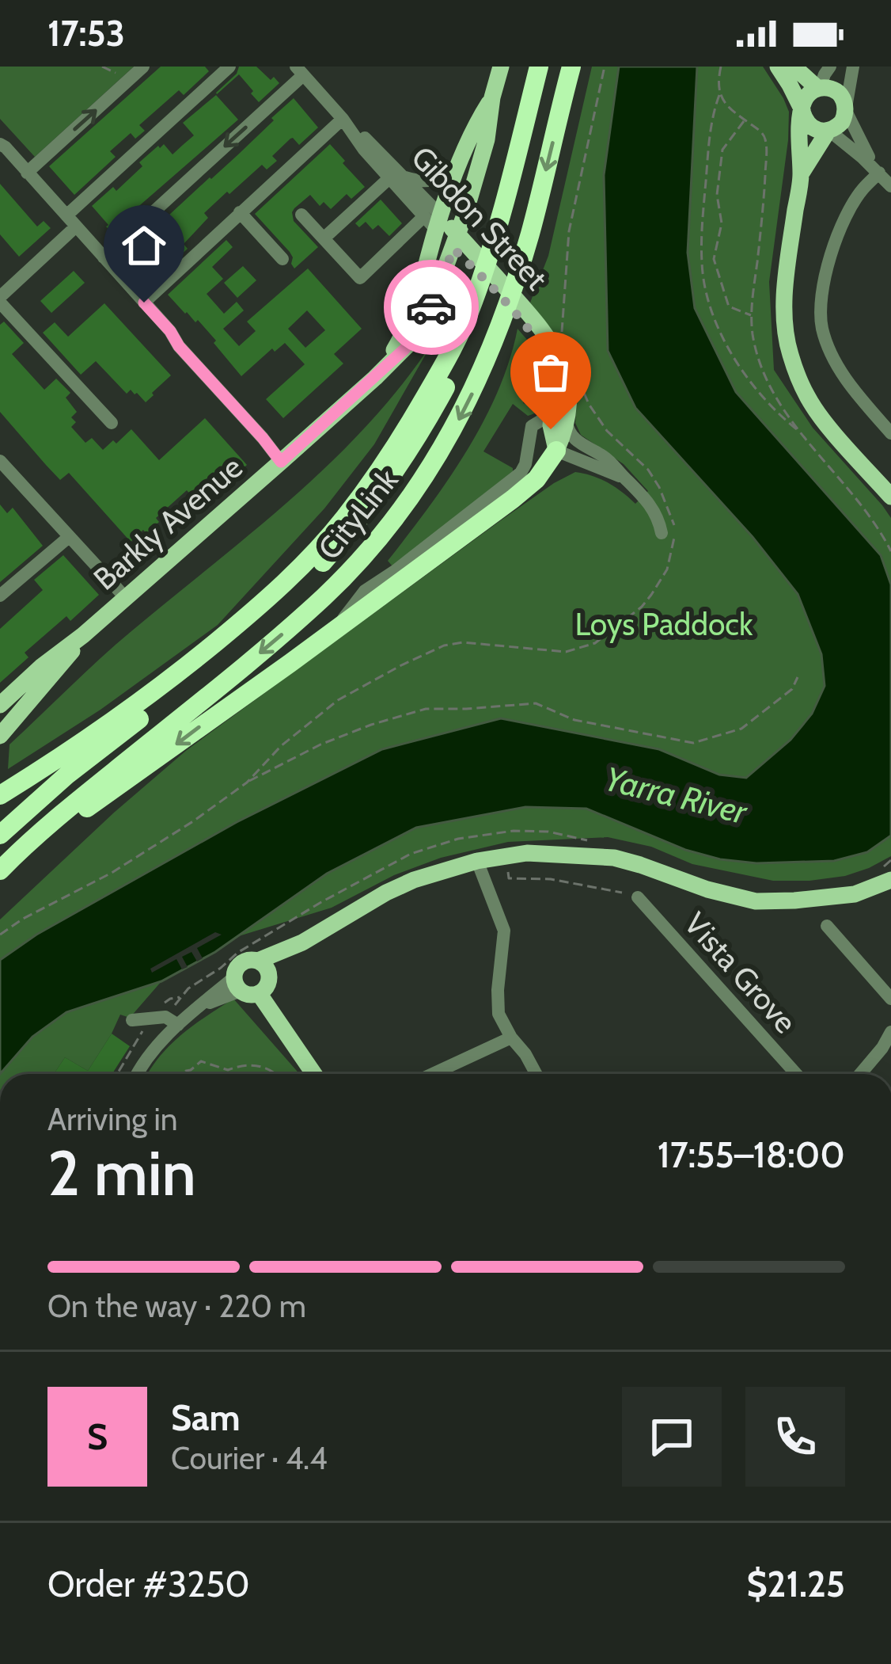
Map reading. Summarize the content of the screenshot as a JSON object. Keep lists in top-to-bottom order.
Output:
{
  "streets": {
    "highway": ["CityLink"],
    "main road": ["Gibdon Street", "Barkly Avenue"],
    "street": ["Vista Grove"]
  },
  "crossings": [
    ["Gibdon Street", "Barkly Avenue"]
  ],
  "water": ["Yarra River"],
  "parks": ["Loys Paddock"],
  "page": {
    "status": "17:53",
    "heading": ["2 min", "Arriving in", "17:55–18:00"],
    "panel": [
      "Sam",
      "Courier · 4.4",
      "Order #3250",
      "$21.25"
    ],
    "bar": "On the way · 220 m",
    "round": "S"
  }
}
